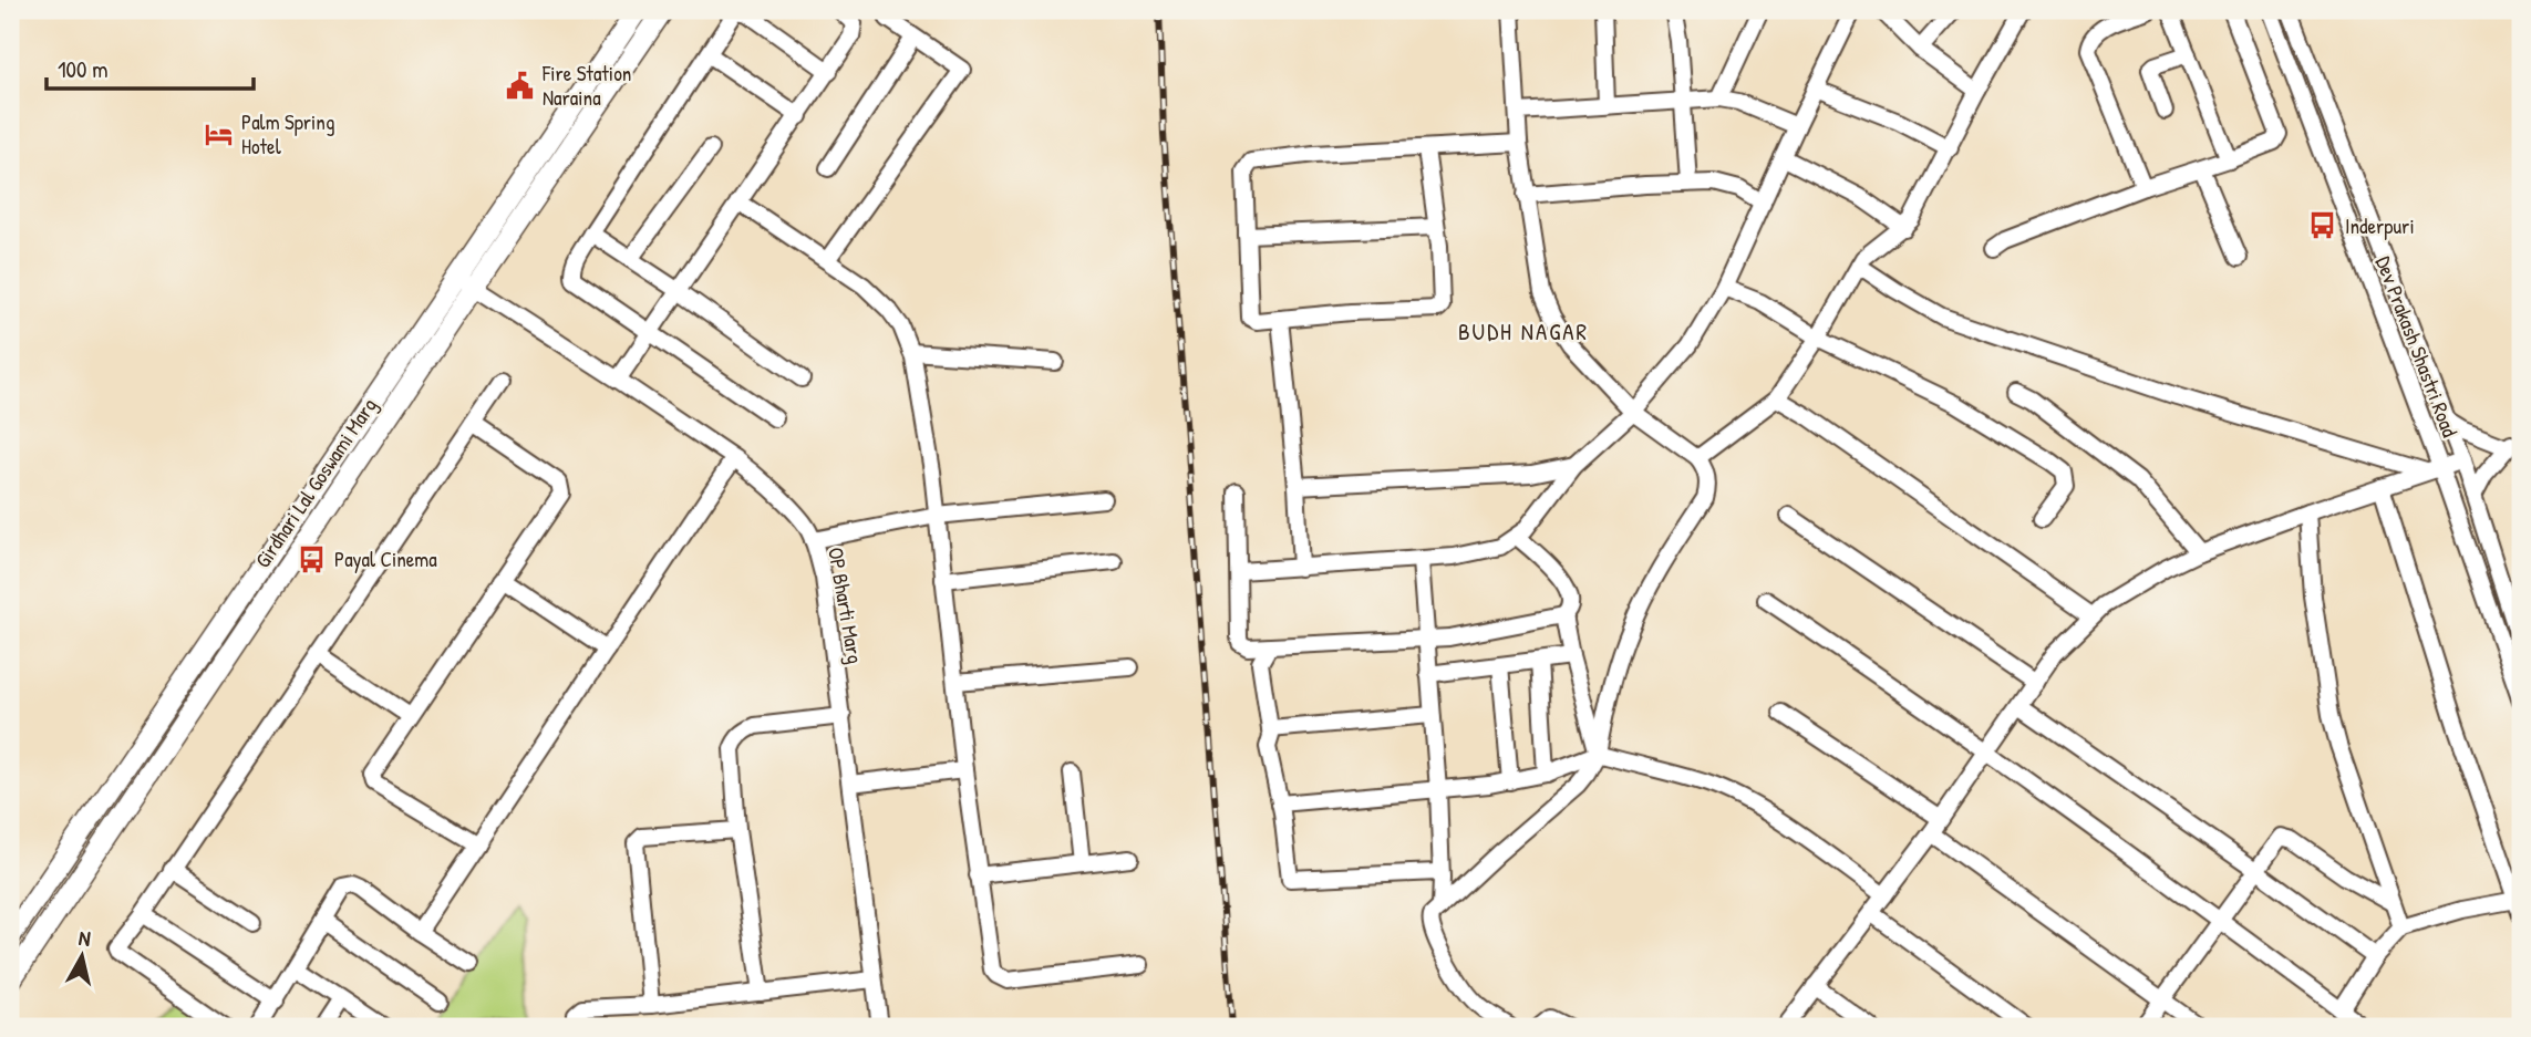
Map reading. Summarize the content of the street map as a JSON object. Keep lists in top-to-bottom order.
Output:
{
  "streets": {
    "main road": ["Girdhari Lal Goswami Marg"],
    "street": ["Dev Prakash Shastri Road", "OP Bharti Marg"]
  },
  "crossings": [
    ["Girdhari Lal Goswami Marg", "OP Bharti Marg"]
  ],
  "districts": ["BUDH NAGAR"],
  "places": {
    "public building": ["Fire Station Naraina"],
    "hotel": ["Palm Spring Hotel"],
    "bus stop": ["Inderpuri", "Payal Cinema"]
  },
  "scale_bar": "100 m",
  "north": "top"
}
